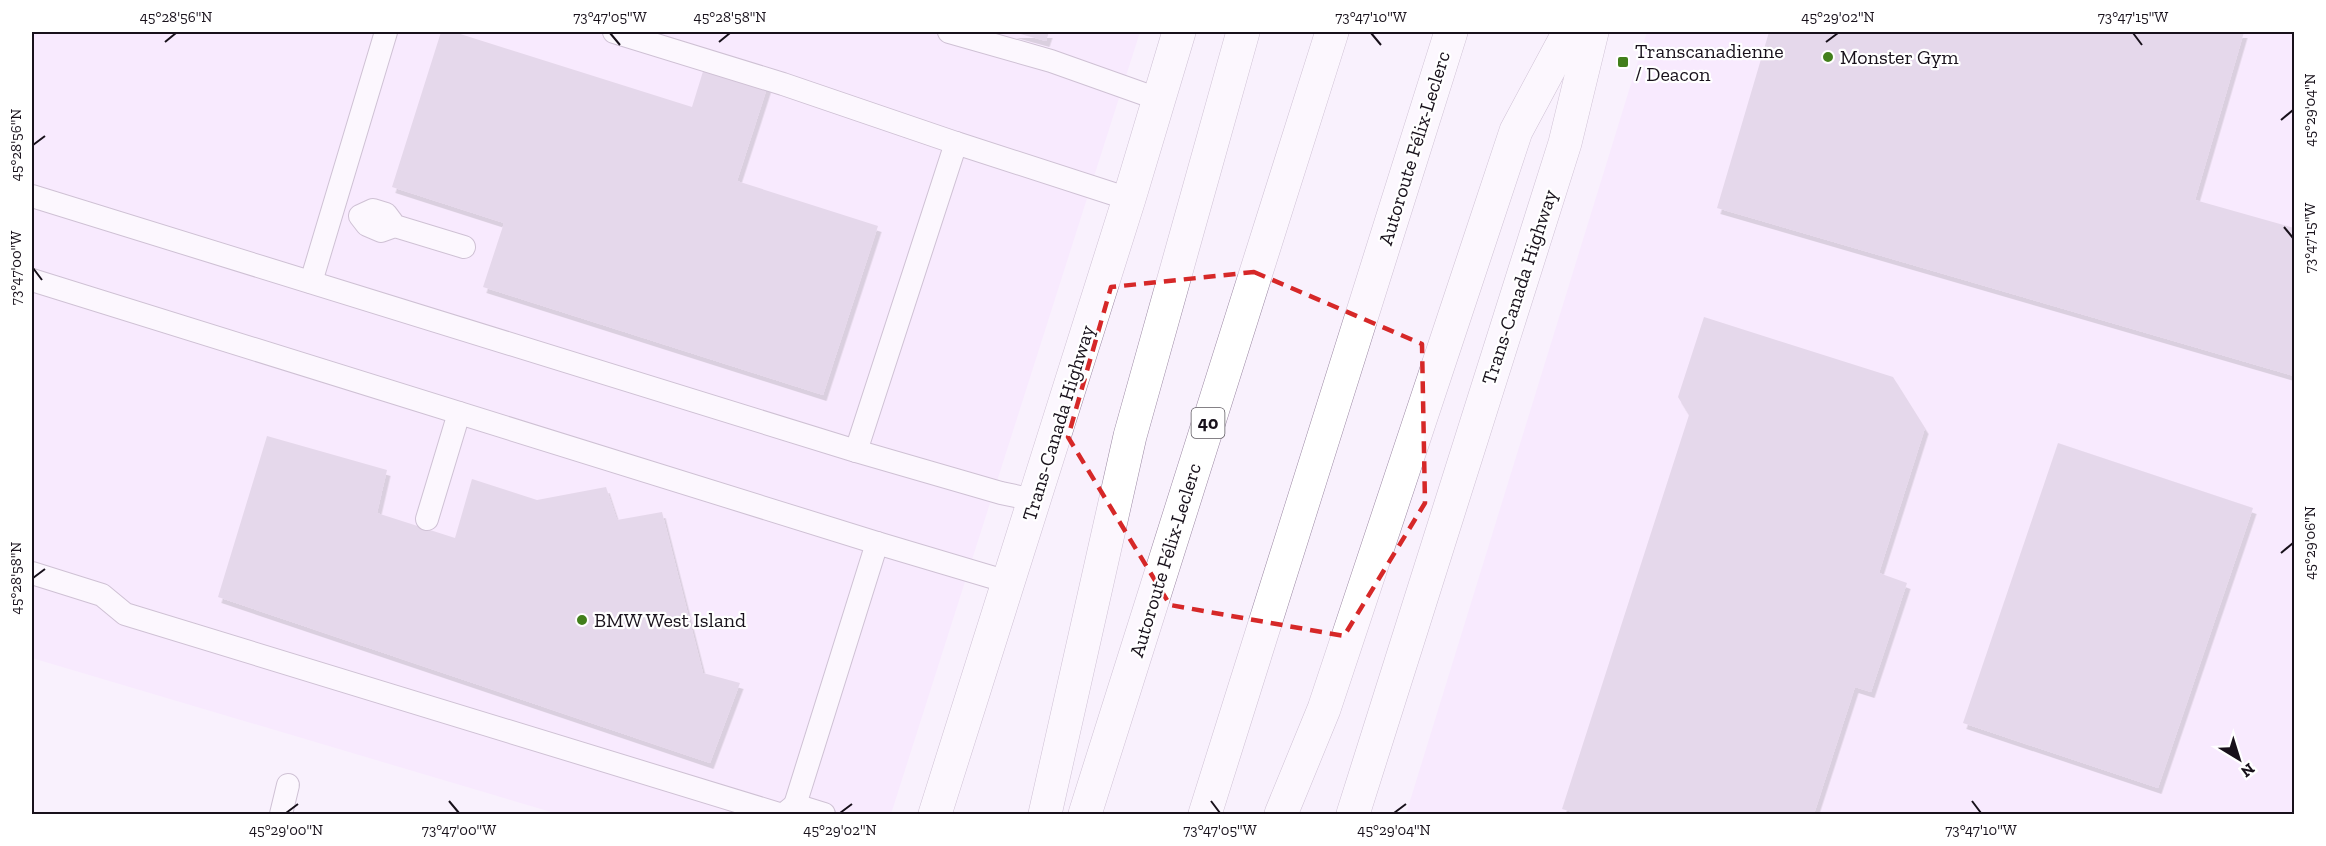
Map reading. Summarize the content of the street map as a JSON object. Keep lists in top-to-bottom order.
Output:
{
  "streets": {
    "main road": ["Autoroute Félix-Leclerc", "Trans-Canada Highway", "40"]
  },
  "places": {
    "other": ["Monster Gym", "BMW West Island"],
    "transit": ["Transcanadienne / Deacon"]
  },
  "north": "bottom right",
  "coordinates": [
    "45°28'56\"N",
    "73°47'05\"W",
    "45°28'58\"N",
    "73°47'10\"W",
    "45°29'02\"N",
    "73°47'15\"W",
    "45°29'04\"N",
    "73°47'00\"W",
    "45°29'06\"N",
    "45°29'00\"N"
  ]
}
